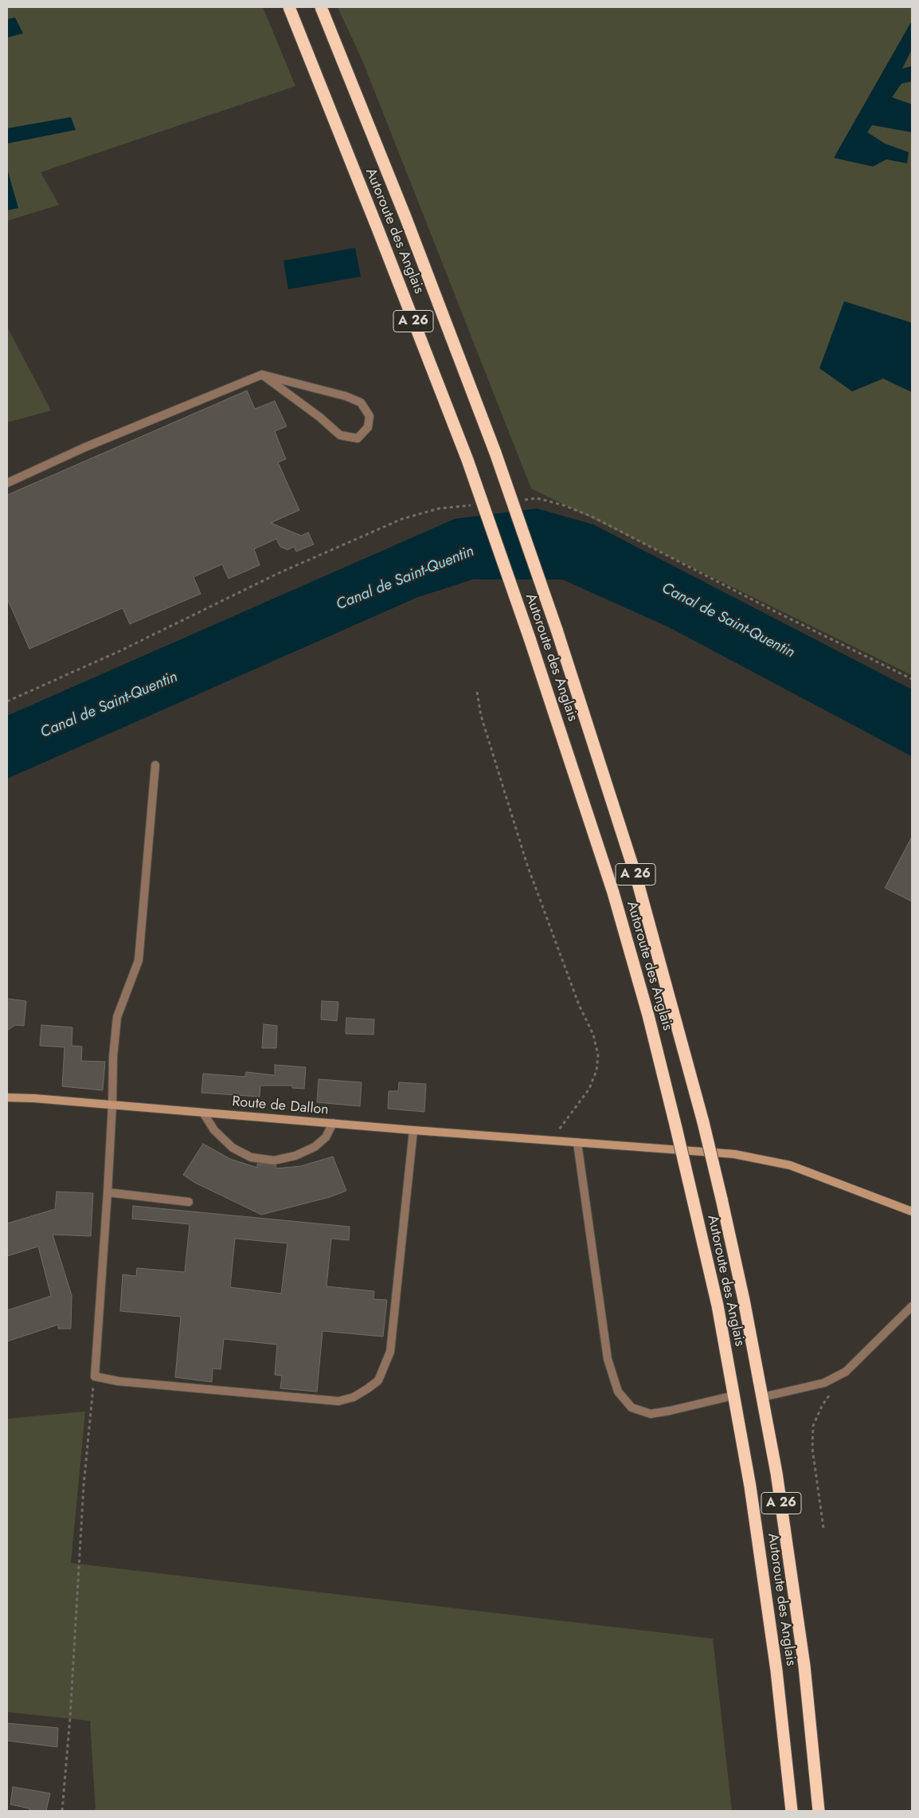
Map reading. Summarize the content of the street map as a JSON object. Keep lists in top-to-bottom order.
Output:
{
  "streets": {
    "highway": ["Autoroute des Anglais", "A 26"],
    "street": ["Route de Dallon"]
  },
  "water": ["Canal de Saint-Quentin"]
}
